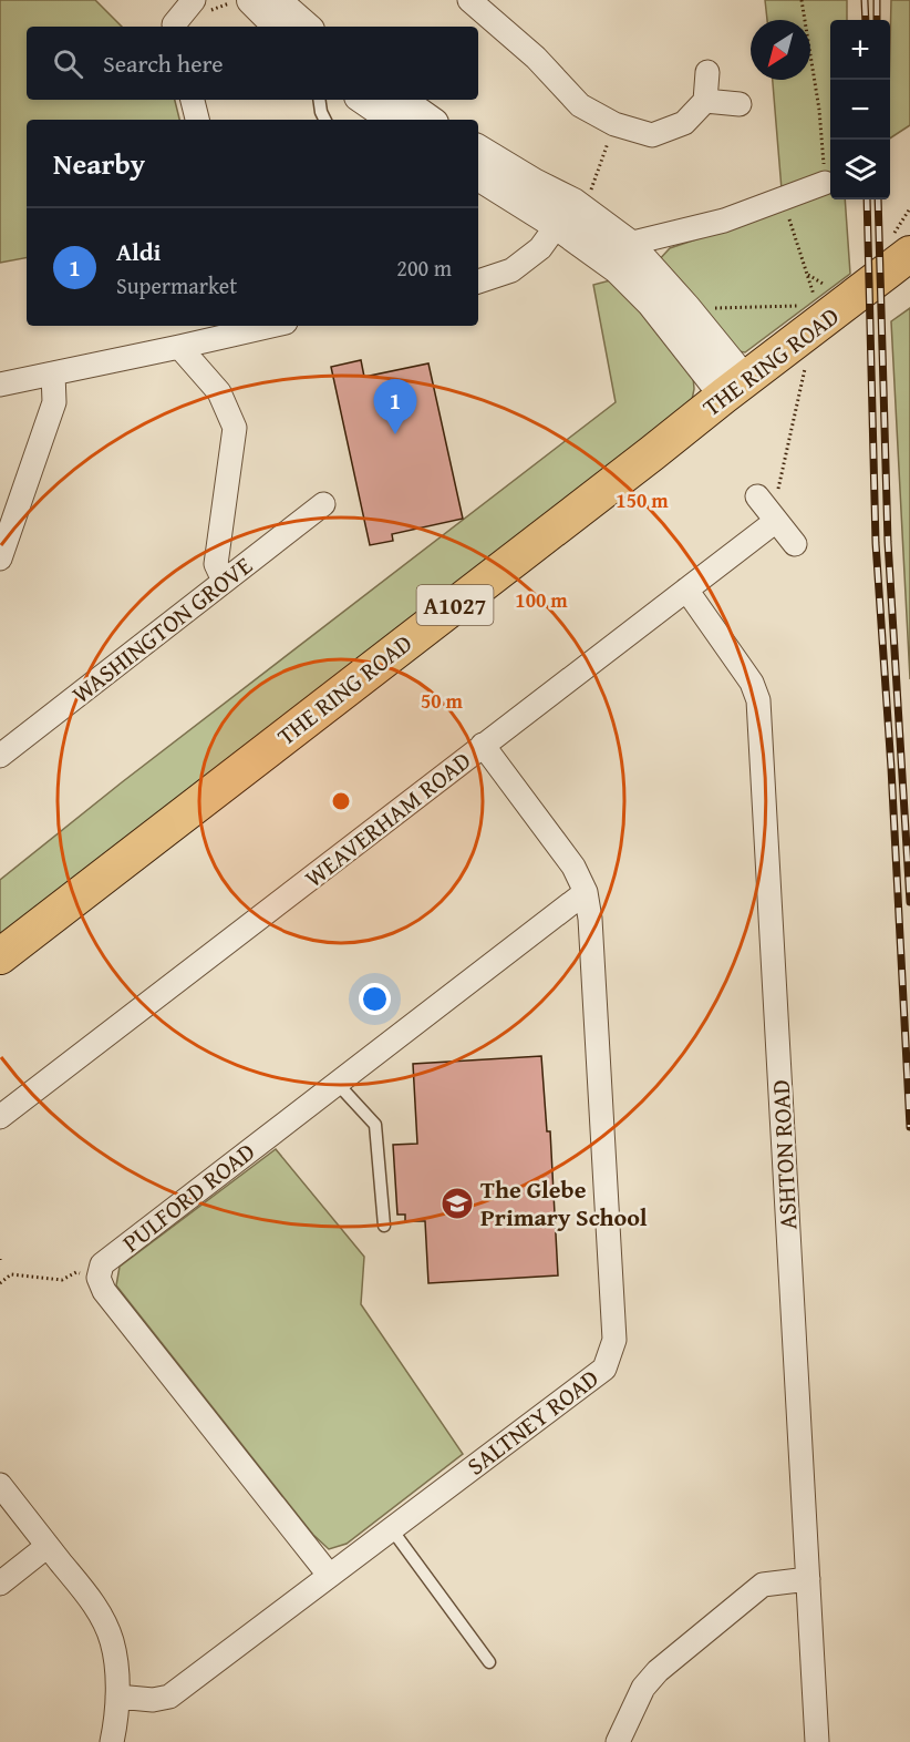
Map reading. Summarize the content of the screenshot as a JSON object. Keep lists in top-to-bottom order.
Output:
{
  "streets": {
    "main road": ["THE RING ROAD", "A1027"],
    "street": [
      "WASHINGTON GROVE",
      "WEAVERHAM ROAD",
      "ASHTON ROAD",
      "PULFORD ROAD",
      "SALTNEY ROAD"
    ]
  },
  "crossings": [
    ["WEAVERHAM ROAD", "ASHTON ROAD"],
    ["WEAVERHAM ROAD", "SALTNEY ROAD"],
    ["PULFORD ROAD", "SALTNEY ROAD"]
  ],
  "places": {
    "school or university": ["The Glebe Primary School"]
  },
  "north": "bottom left",
  "page": {
    "map_buttons": ["+", "−"],
    "search": "Search here",
    "heading": "Nearby",
    "list": [
      {
        "mark": "1",
        "name": "Aldi",
        "note": "Supermarket",
        "value": "200 m"
      }
    ],
    "pins": "1"
  },
  "rings": ["150 m", "100 m", "50 m"]
}
